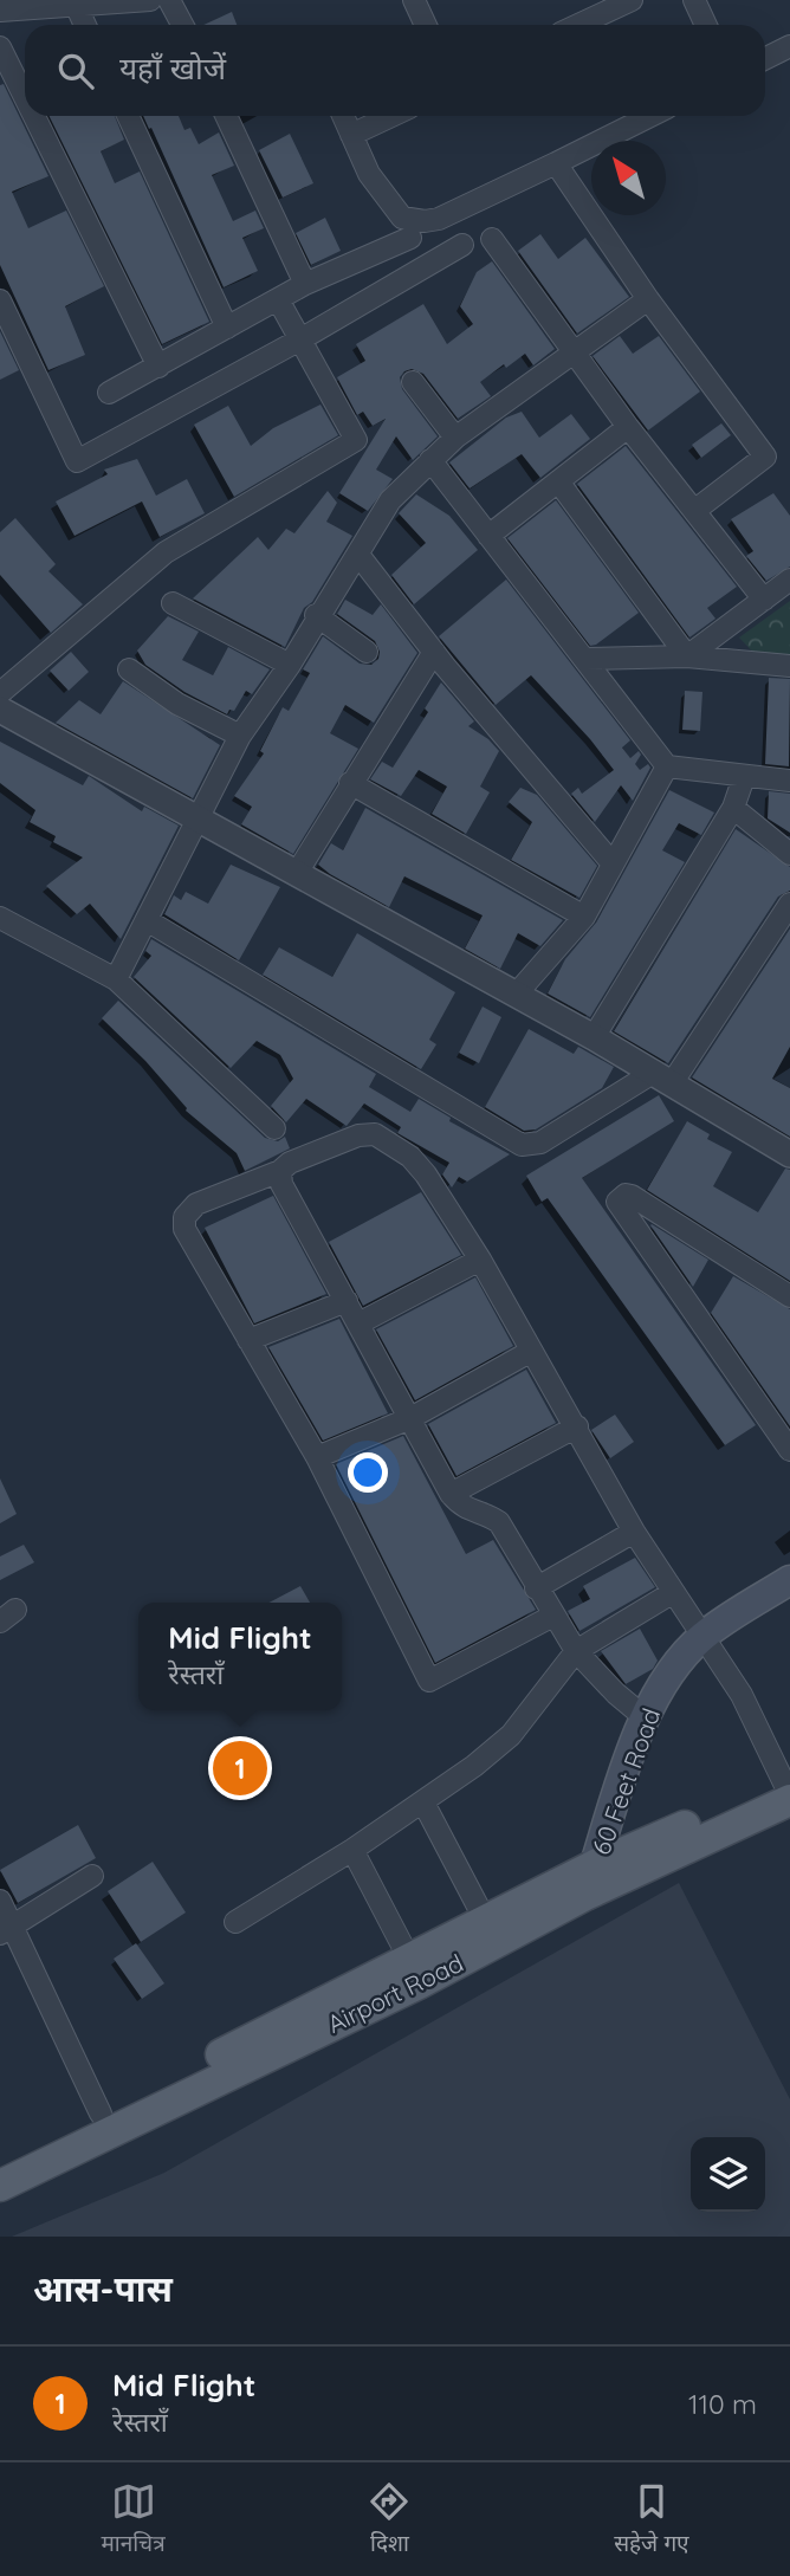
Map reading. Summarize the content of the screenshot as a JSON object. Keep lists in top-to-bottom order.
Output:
{
  "streets": {
    "main road": ["60 Feet Road", "Airport Road"]
  },
  "crossings": [
    ["60 Feet Road", "Airport Road"]
  ],
  "north": "top left",
  "page": {
    "search": "यहाँ खोजें",
    "popup": ["Mid Flight", "रेस्तराँ"],
    "pins": "1",
    "heading": "आस-पास",
    "list": [
      {
        "mark": "1",
        "name": "Mid Flight",
        "note": "रेस्तराँ",
        "value": "110 m"
      }
    ],
    "nav": ["मानचित्र", "दिशा", "सहेजे गए"]
  }
}
